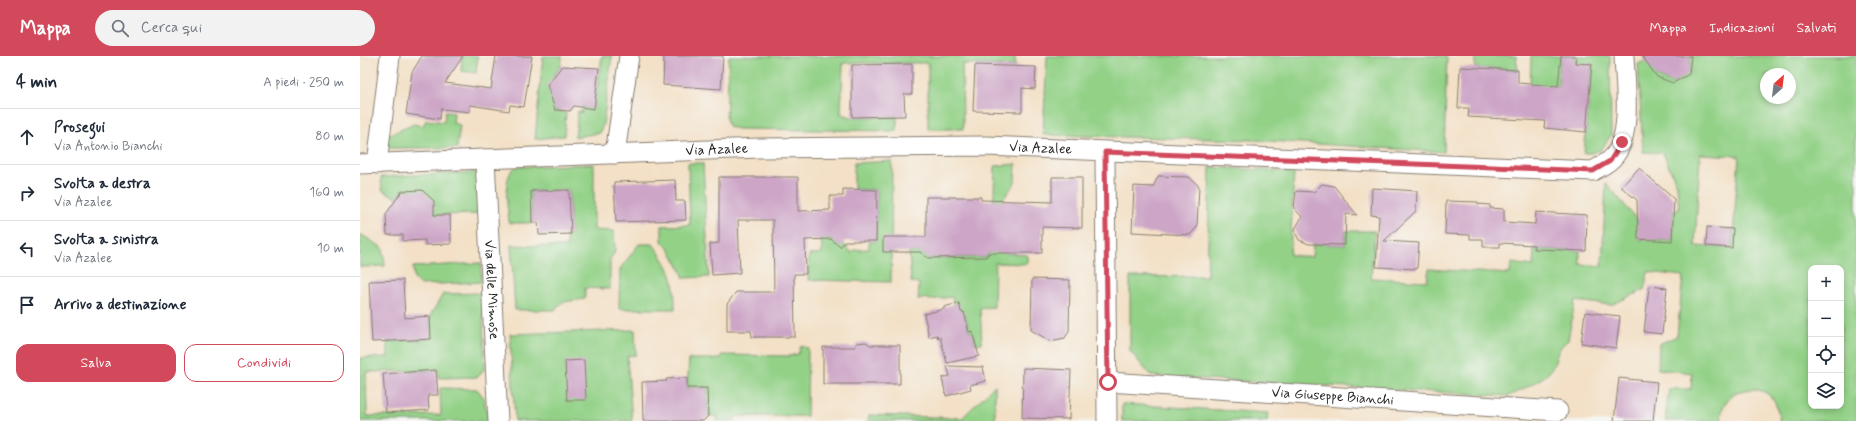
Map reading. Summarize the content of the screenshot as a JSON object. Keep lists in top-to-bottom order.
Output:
{
  "streets": {
    "street": ["Via Azalee", "Via delle Mimose", "Via Giuseppe Bianchi"]
  },
  "crossings": [
    ["Via Azalee", "Via delle Mimose"]
  ],
  "north": "top right",
  "page": {
    "header": "Mappa",
    "search": "Cerca qui",
    "nav": ["Mappa", "Indicazioni", "Salvati"],
    "heading": ["4 min", "A piedi · 250 m"],
    "list": [
      ["Prosegui", "Via Antonio Bianchi", "80 m"],
      ["Svolta a destra", "Via Azalee", "160 m"],
      ["Svolta a sinistra", "Via Azalee", "10 m"],
      "Arrivo a destinazione"
    ],
    "map_buttons": ["+", "−"],
    "buttons": ["Salva", "Condividi"]
  }
}
